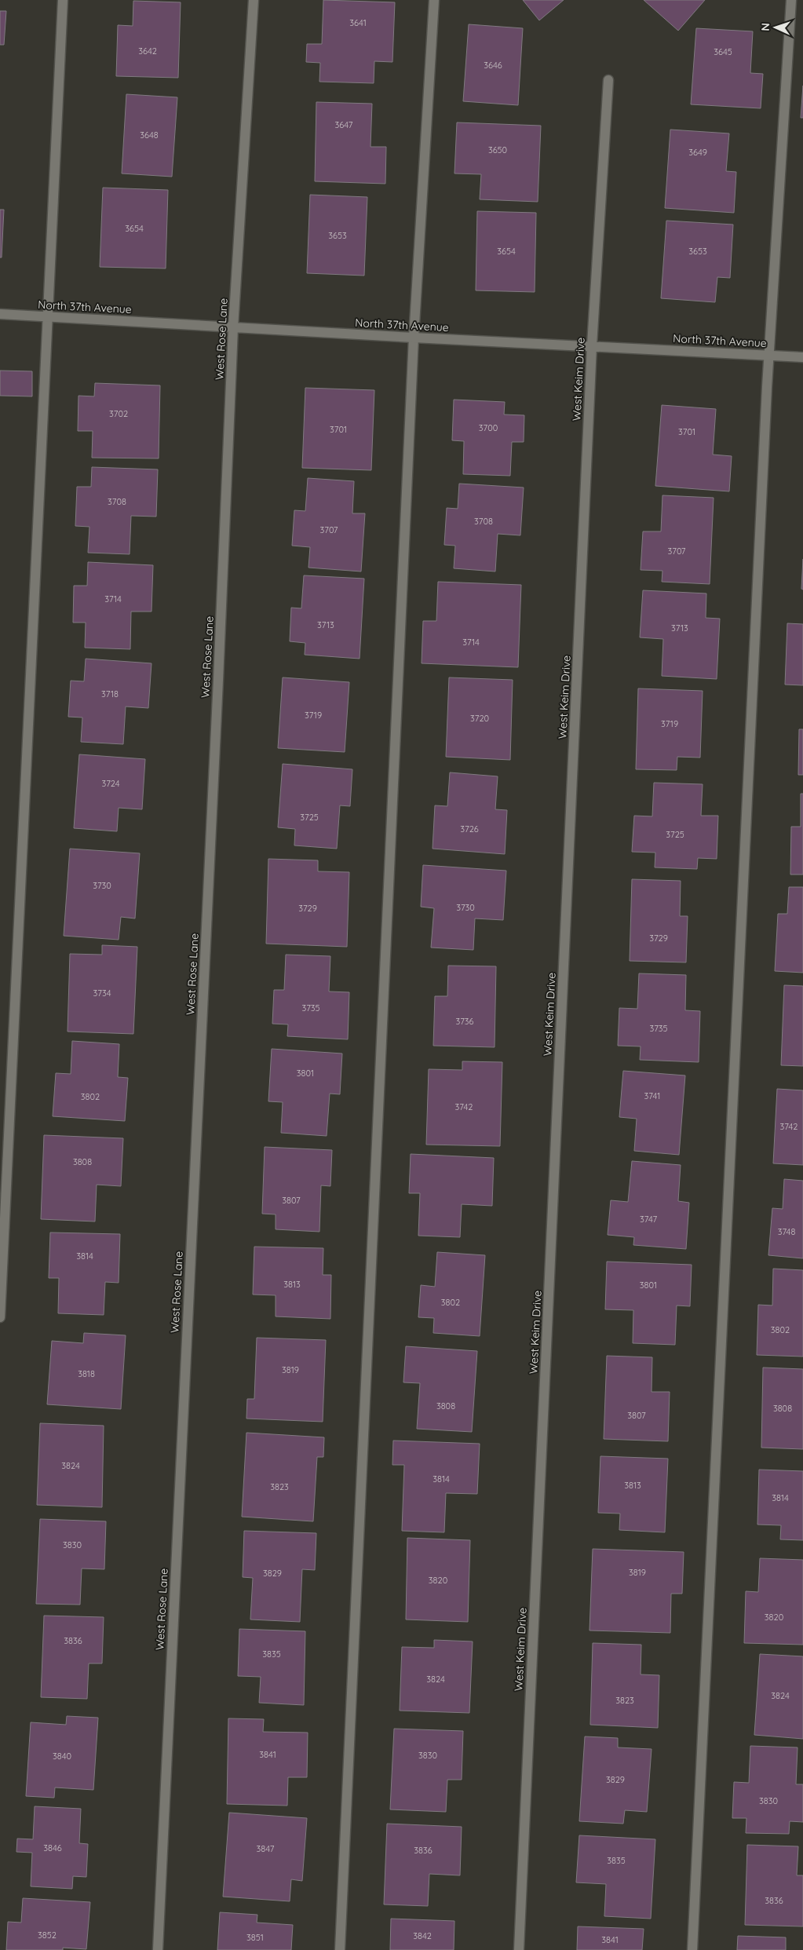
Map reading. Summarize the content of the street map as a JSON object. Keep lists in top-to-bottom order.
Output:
{
  "streets": {
    "street": ["North 37th Avenue", "West Rose Lane", "West Keim Drive"]
  },
  "crossings": [
    ["North 37th Avenue", "West Rose Lane"],
    ["North 37th Avenue", "West Keim Drive"]
  ],
  "house_numbers": [
    "3641",
    "3642",
    "3645",
    "3646",
    "3647",
    "3648",
    "3650",
    "3649",
    "3654",
    "3653",
    "3654",
    "3653",
    "3702",
    "3700",
    "3701",
    "3701",
    "3708",
    "3708",
    "3707",
    "3707",
    "3714",
    "3713",
    "3713",
    "3714",
    "3718",
    "3719",
    "3720",
    "3719",
    "3724",
    "3725",
    "3726",
    "3725",
    "3730",
    "3730",
    "3729",
    "3729",
    "3734",
    "3735",
    "3736",
    "3735",
    "3801",
    "3741",
    "3802",
    "3742",
    "3742",
    "3808",
    "3807",
    "3747",
    "3748",
    "3814",
    "3813",
    "3801",
    "3802",
    "3802",
    "3819",
    "3818",
    "3808",
    "3808",
    "3807",
    "3824",
    "3814",
    "3813",
    "3823",
    "3814",
    "3830",
    "3819",
    "3829",
    "3820",
    "3820",
    "3836",
    "3835",
    "3824",
    "3824",
    "3823",
    "3841",
    "3830",
    "3840",
    "3829",
    "3830",
    "3846",
    "3847",
    "3836",
    "3835",
    "3836",
    "3852",
    "3842",
    "3851",
    "3841"
  ],
  "north": "left"
}
